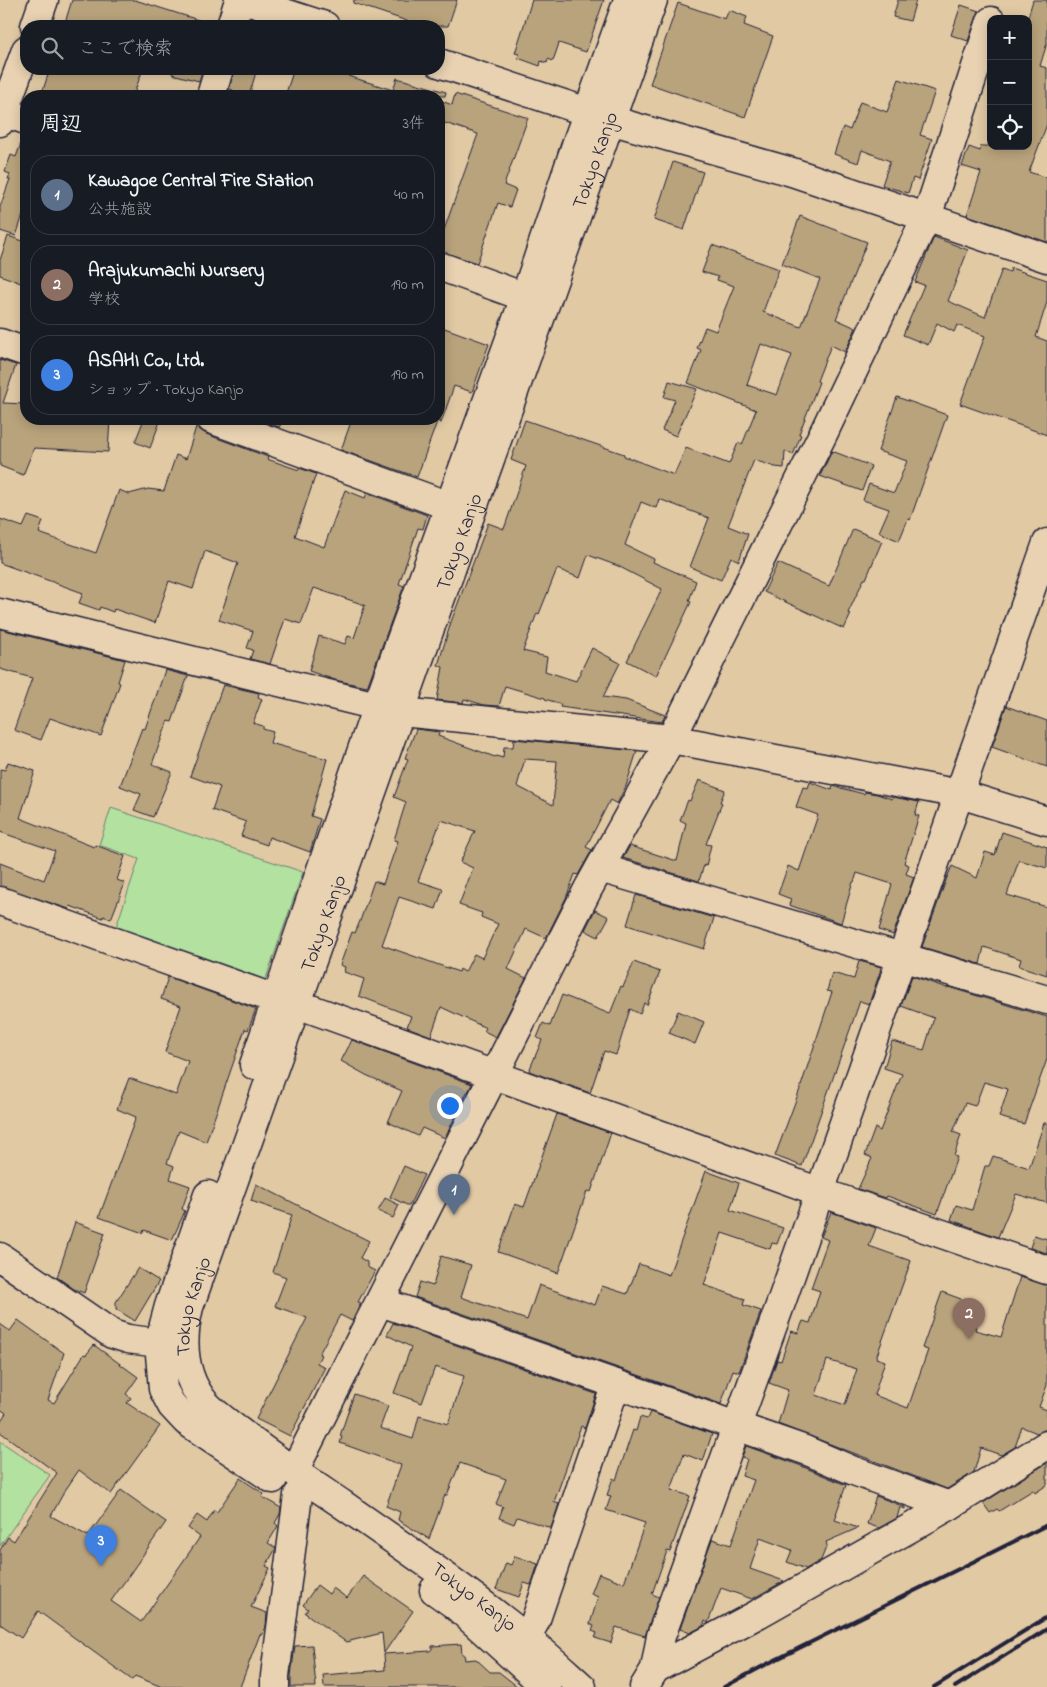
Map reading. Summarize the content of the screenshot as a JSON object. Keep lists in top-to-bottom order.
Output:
{
  "streets": {
    "main road": ["Tokyo Kanjo"]
  },
  "page": {
    "map_buttons": ["+", "−"],
    "search": "ここで検索",
    "heading": ["周辺", "3件"],
    "list": [
      {
        "mark": "1",
        "name": "Kawagoe Central Fire Station",
        "note": "公共施設",
        "value": "40 m"
      },
      {
        "mark": "2",
        "name": "Arajukumachi Nursery",
        "note": "学校",
        "value": "190 m"
      },
      {
        "mark": "3",
        "name": "ASAHI Co., Ltd.",
        "note": "ショップ · Tokyo Kanjo",
        "value": "190 m"
      }
    ],
    "pins": ["1", "2", "3"]
  }
}
